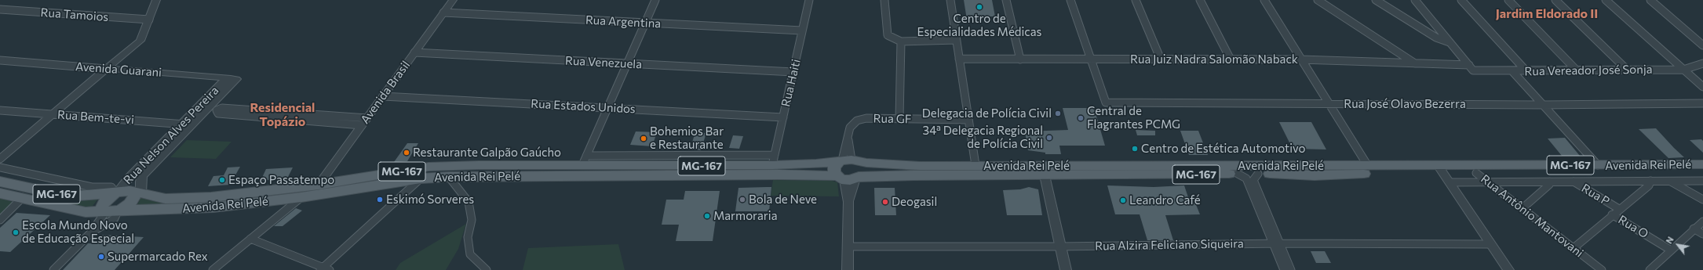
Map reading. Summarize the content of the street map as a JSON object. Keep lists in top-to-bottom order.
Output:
{
  "streets": {
    "main road": ["MG-167", "Avenida Rei Pelé"],
    "street": [
      "Rua Tamoios",
      "Rua Argentina",
      "Rua Juiz Nadra Salomão Naback",
      "Rua Venezuela",
      "Avenida Guarani",
      "Rua Vereador José Sonja",
      "Rua Haiti",
      "Avenida Brasil",
      "Rua José Olavo Bezerra",
      "Rua Estados Unidos",
      "Rua Bem-te-vi",
      "Rua GF",
      "Rua Nelson Alves Pereira",
      "Rua P",
      "Rua Antônio Mantovani",
      "Rua O",
      "Rua Alzira Feliciano Siqueira"
    ]
  },
  "crossings": [
    ["Rua Argentina", "Rua Haiti"],
    ["Rua Argentina", "Avenida Brasil"],
    ["Rua Juiz Nadra Salomão Naback", "Rua Vereador José Sonja"],
    ["Rua Juiz Nadra Salomão Naback", "Rua José Olavo Bezerra"],
    ["Rua Venezuela", "Rua Haiti"],
    ["Rua Venezuela", "Avenida Brasil"],
    ["Avenida Guarani", "Rua Nelson Alves Pereira"],
    ["Rua Haiti", "Rua Estados Unidos"],
    ["Rua Haiti", "Avenida Rei Pelé"],
    ["Avenida Brasil", "Rua Estados Unidos"],
    ["Avenida Brasil", "Avenida Rei Pelé"],
    ["Rua Bem-te-vi", "Rua Nelson Alves Pereira"],
    ["Rua GF", "Avenida Rei Pelé"],
    ["Rua Nelson Alves Pereira", "Avenida Rei Pelé"],
    ["Avenida Rei Pelé", "Rua P"],
    ["Avenida Rei Pelé", "Rua Antônio Mantovani"]
  ],
  "districts": ["Jardim Eldorado II", "Residencial Topázio"],
  "places": [
    "Centro de Especialidades Médicas",
    "Delegacia de Polícia Civil",
    "Central de Flagrantes PCMG",
    "34ª Delegacia Regional de Polícia Civil",
    "Bohemios Bar e Restaurante",
    "Centro de Estética Automotivo",
    "Restaurante Galpão Gaúcho",
    "Espaço Passatempo",
    "Eskimó Sorveres",
    "Bola de Neve",
    "Leandro Café",
    "Deogasil",
    "Marmoraria",
    "Escola Mundo Novo de Educação Especial",
    "Supermarcado Rex"
  ],
  "north": "top left"
}
